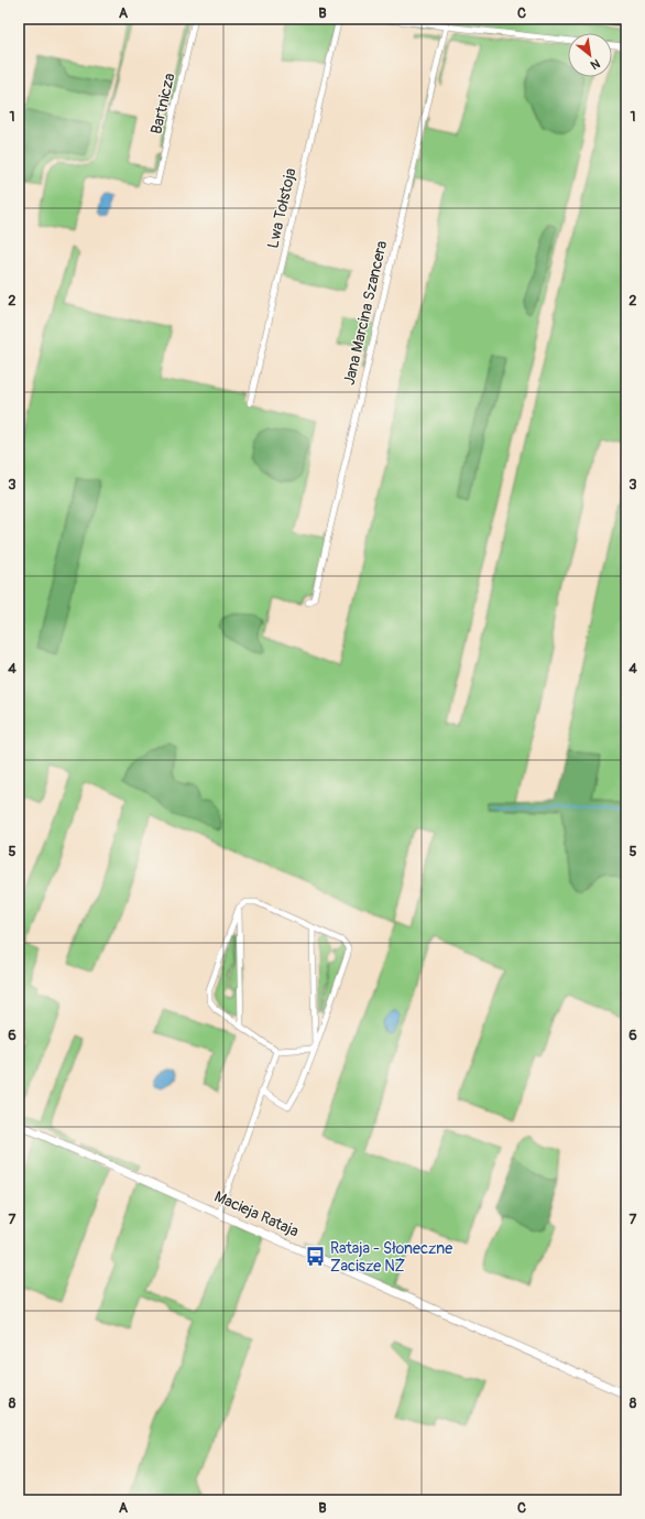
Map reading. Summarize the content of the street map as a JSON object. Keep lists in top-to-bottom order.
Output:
{
  "streets": {
    "street": [
      "Bartnicza",
      "Lwa Tołstoja",
      "Jana Marcina Szancera",
      "Macieja Rataja"
    ]
  },
  "places": {
    "bus stop": ["Rataja - Słoneczne Zacisze NŻ"]
  },
  "north": "bottom right",
  "grid": {
    "columns": ["A", "B", "C"],
    "rows": [
      "1",
      "2",
      "3",
      "4",
      "5",
      "6",
      "7",
      "8"
    ]
  }
}
